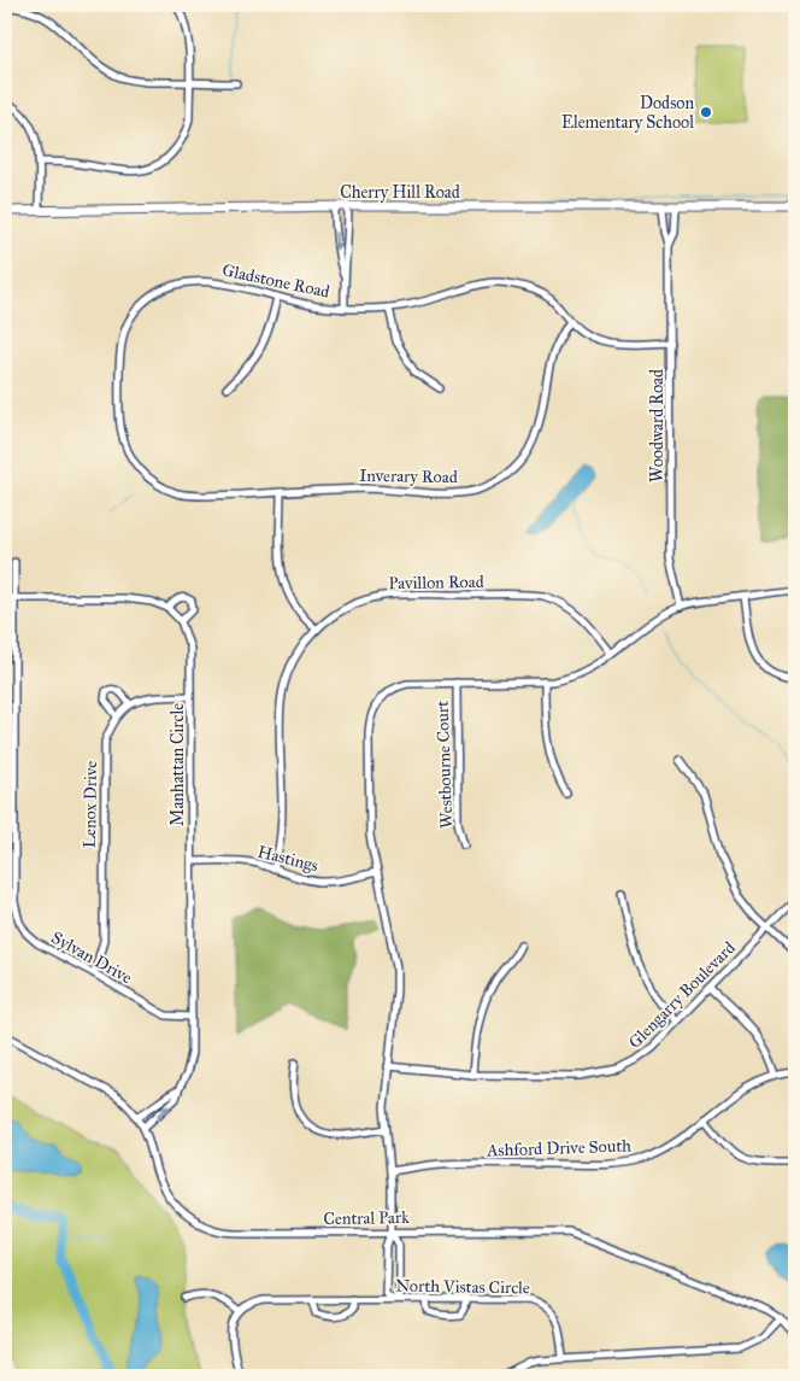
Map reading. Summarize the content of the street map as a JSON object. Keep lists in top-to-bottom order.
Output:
{
  "streets": {
    "main road": ["Cherry Hill Road"],
    "street": [
      "Gladstone Road",
      "Woodward Road",
      "Inverary Road",
      "Pavillon Road",
      "Manhattan Circle",
      "Westbourne Court",
      "Lenox Drive",
      "Hastings",
      "Sylvan Drive",
      "Glengarry Boulevard",
      "Ashford Drive South",
      "Central Park",
      "North Vistas Circle"
    ]
  },
  "crossings": [
    ["Cherry Hill Road", "Woodward Road"],
    ["Gladstone Road", "Woodward Road"],
    ["Gladstone Road", "Inverary Road"],
    ["Pavillon Road", "Hastings"],
    ["Manhattan Circle", "Lenox Drive"],
    ["Manhattan Circle", "Hastings"],
    ["Manhattan Circle", "Sylvan Drive"],
    ["Manhattan Circle", "Central Park"],
    ["Lenox Drive", "Sylvan Drive"]
  ],
  "places": ["Dodson Elementary School"]
}
